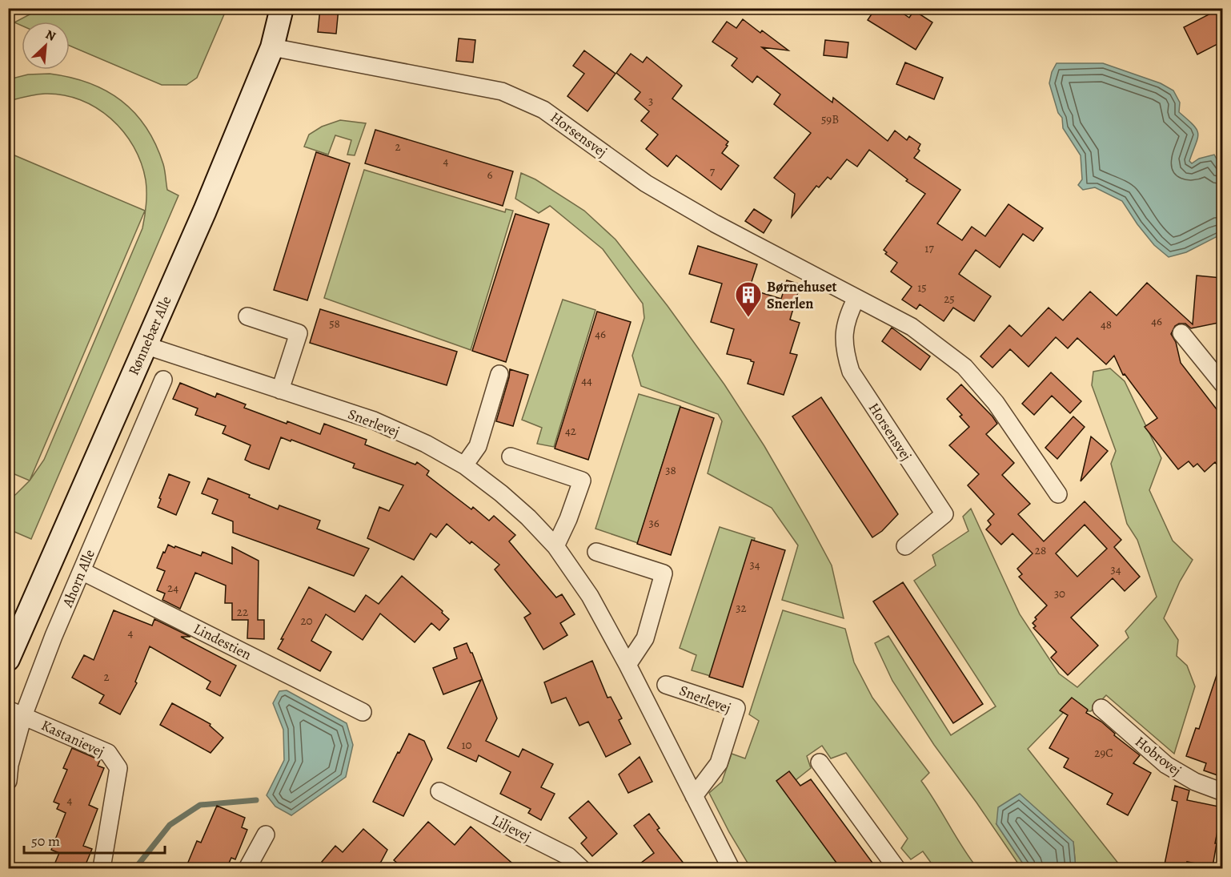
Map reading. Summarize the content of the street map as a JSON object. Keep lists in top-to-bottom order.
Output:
{
  "streets": {
    "main road": ["Rønnebær Alle"],
    "street": [
      "Horsensvej",
      "Snerlevej",
      "Ahorn Alle",
      "Lindestien",
      "Kastanievej",
      "Hobrovej",
      "Liljevej"
    ]
  },
  "crossings": [
    ["Horsensvej", "Rønnebær Alle"],
    ["Rønnebær Alle", "Snerlevej"],
    ["Ahorn Alle", "Lindestien"],
    ["Ahorn Alle", "Kastanievej"]
  ],
  "places": {
    "building": ["Børnehuset Snerlen"]
  },
  "house_numbers": [
    "3",
    "59B",
    "2",
    "4",
    "7",
    "6",
    "17",
    "15",
    "25",
    "46",
    "58",
    "48",
    "46",
    "44",
    "42",
    "38",
    "36",
    "28",
    "34",
    "34",
    "24",
    "30",
    "32",
    "22",
    "20",
    "4",
    "2",
    "10",
    "29C",
    "4"
  ],
  "scale_bar": "50 m",
  "north": "top right"
}
